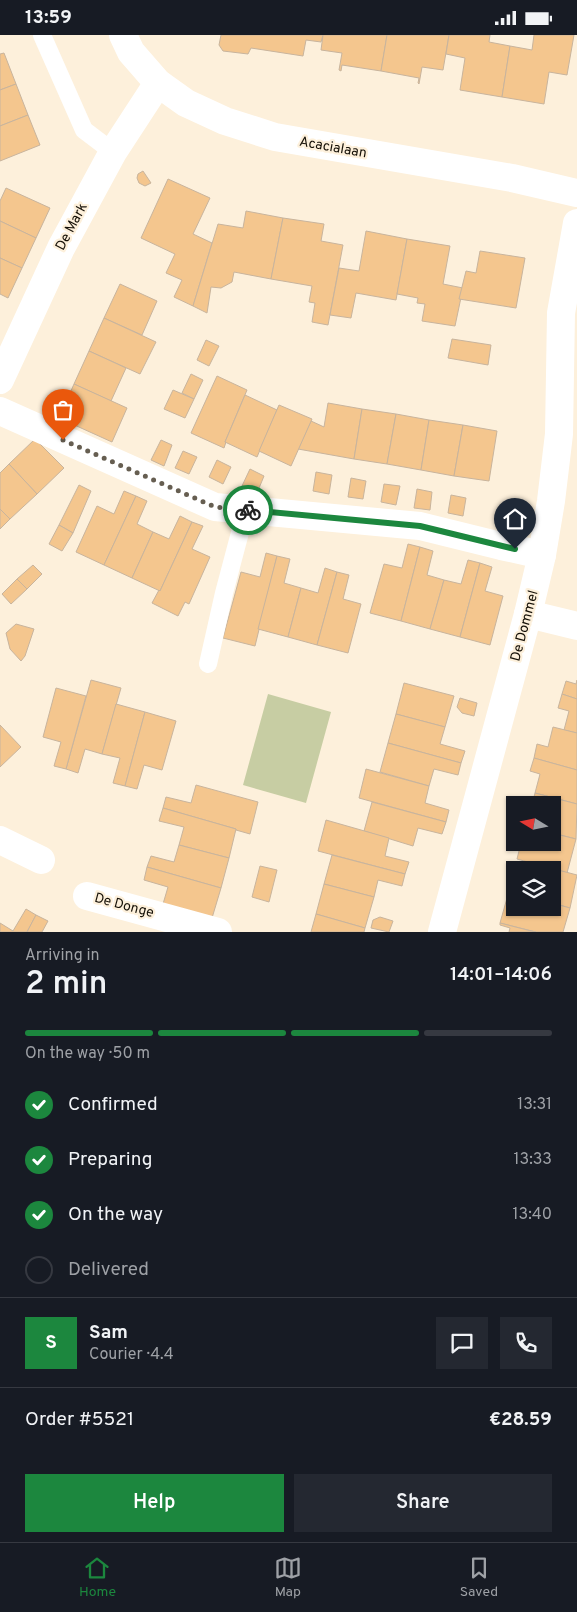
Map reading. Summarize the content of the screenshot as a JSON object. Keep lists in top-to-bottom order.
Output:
{
  "streets": {
    "street": [
      "Acacialaan",
      "De Mark",
      "De Dommel",
      "De Donge"
    ]
  },
  "crossings": [
    ["Acacialaan", "De Mark"]
  ],
  "north": "left",
  "page": {
    "status": "13:59",
    "heading": ["2 min", "Arriving in", "14:01–14:06"],
    "panel": [
      "Sam",
      "Courier · 4.4",
      "Order #5521",
      "€28.59"
    ],
    "bar": "On the way · 50 m",
    "list": [
      ["Confirmed", "13:31"],
      ["Preparing", "13:33"],
      ["On the way", "13:40"],
      "Delivered"
    ],
    "round": "S",
    "buttons": ["Help", "Share"],
    "tabs": ["Home", "Map", "Saved"]
  }
}
